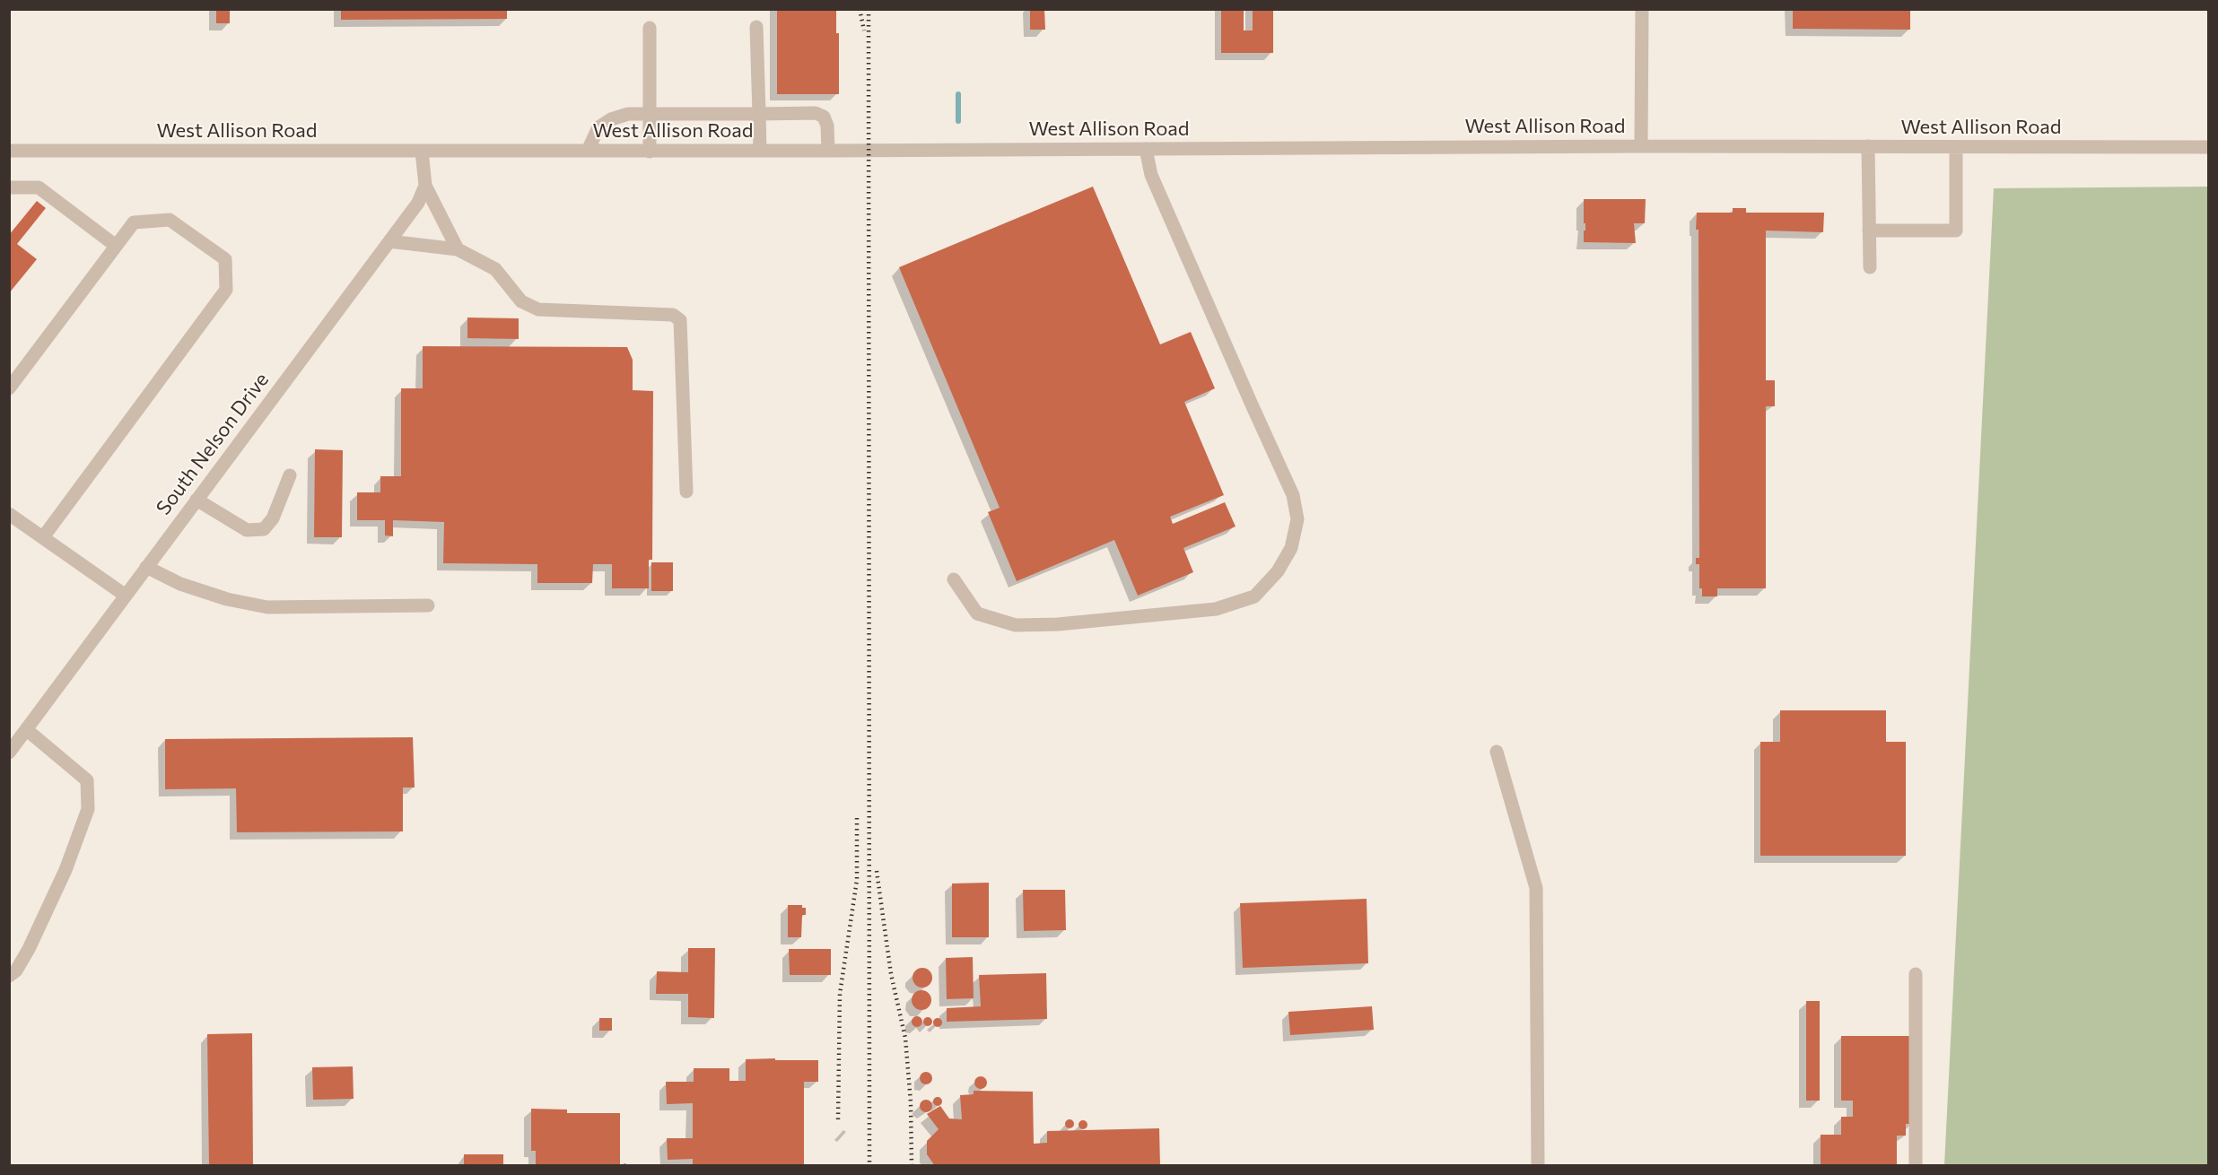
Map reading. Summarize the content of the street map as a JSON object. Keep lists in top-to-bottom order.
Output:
{
  "streets": {
    "street": ["West Allison Road", "South Nelson Drive"]
  }
}
